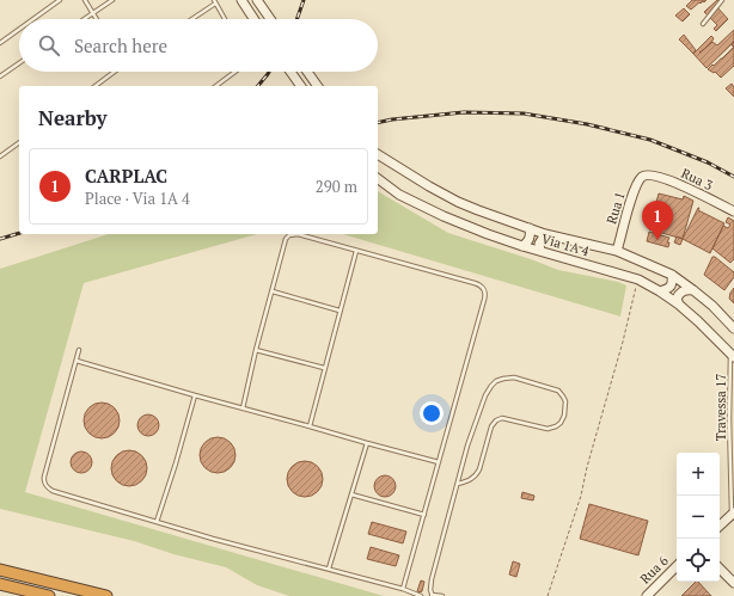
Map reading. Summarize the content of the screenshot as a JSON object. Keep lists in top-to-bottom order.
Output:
{
  "streets": {
    "main road": [
      "Rua 3",
      "Rua 1",
      "Via 1A 4",
      "Rua 6"
    ],
    "lane": ["Travessa 17"]
  },
  "crossings": [
    ["Rua 3", "Rua 1"],
    ["Rua 1", "Via 1A 4"],
    ["Via 1A 4", "Travessa 17"]
  ],
  "page": {
    "search": "Search here",
    "heading": "Nearby",
    "list": [
      {
        "mark": "1",
        "name": "CARPLAC",
        "note": "Place · Via 1A 4",
        "value": "290 m"
      }
    ],
    "pins": "1",
    "map_buttons": ["+", "−"]
  }
}
